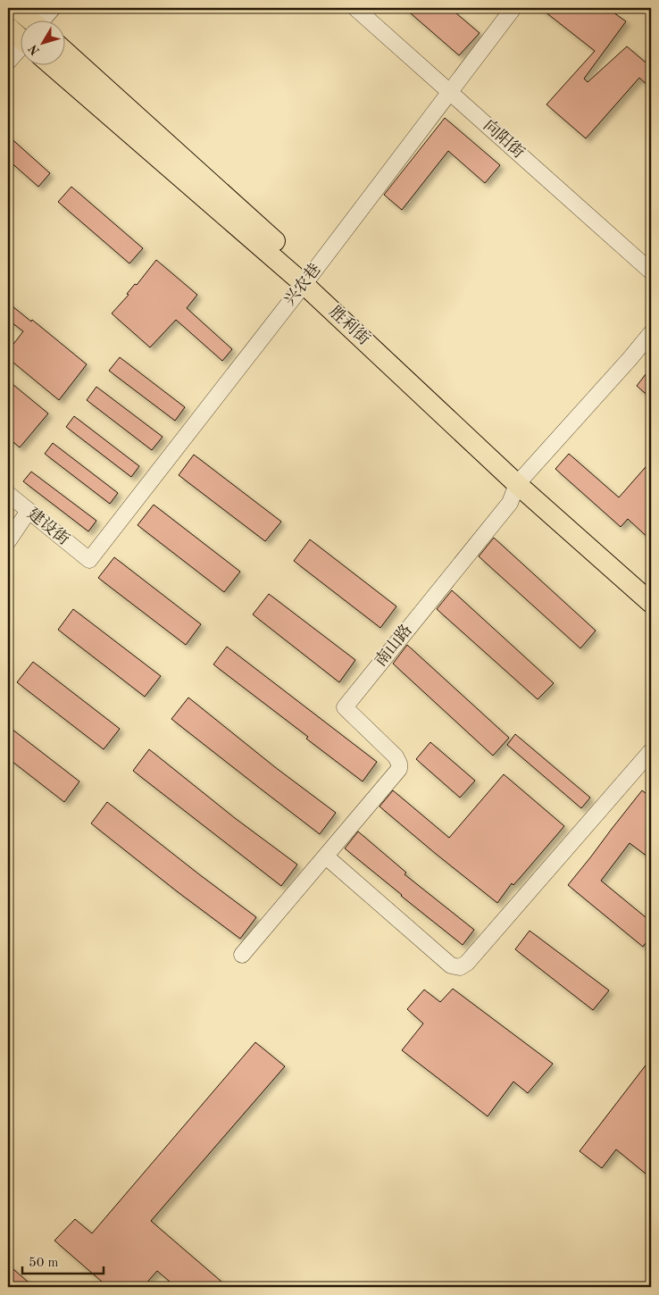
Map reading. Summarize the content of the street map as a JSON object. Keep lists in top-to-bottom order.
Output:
{
  "streets": {
    "main road": ["胜利街"],
    "street": [
      "向阳街",
      "兴农巷",
      "建设街",
      "南山路"
    ]
  },
  "crossings": [
    ["向阳街", "兴农巷"],
    ["兴农巷", "胜利街"],
    ["兴农巷", "建设街"],
    ["胜利街", "南山路"]
  ],
  "scale_bar": "50 m",
  "north": "bottom left"
}
